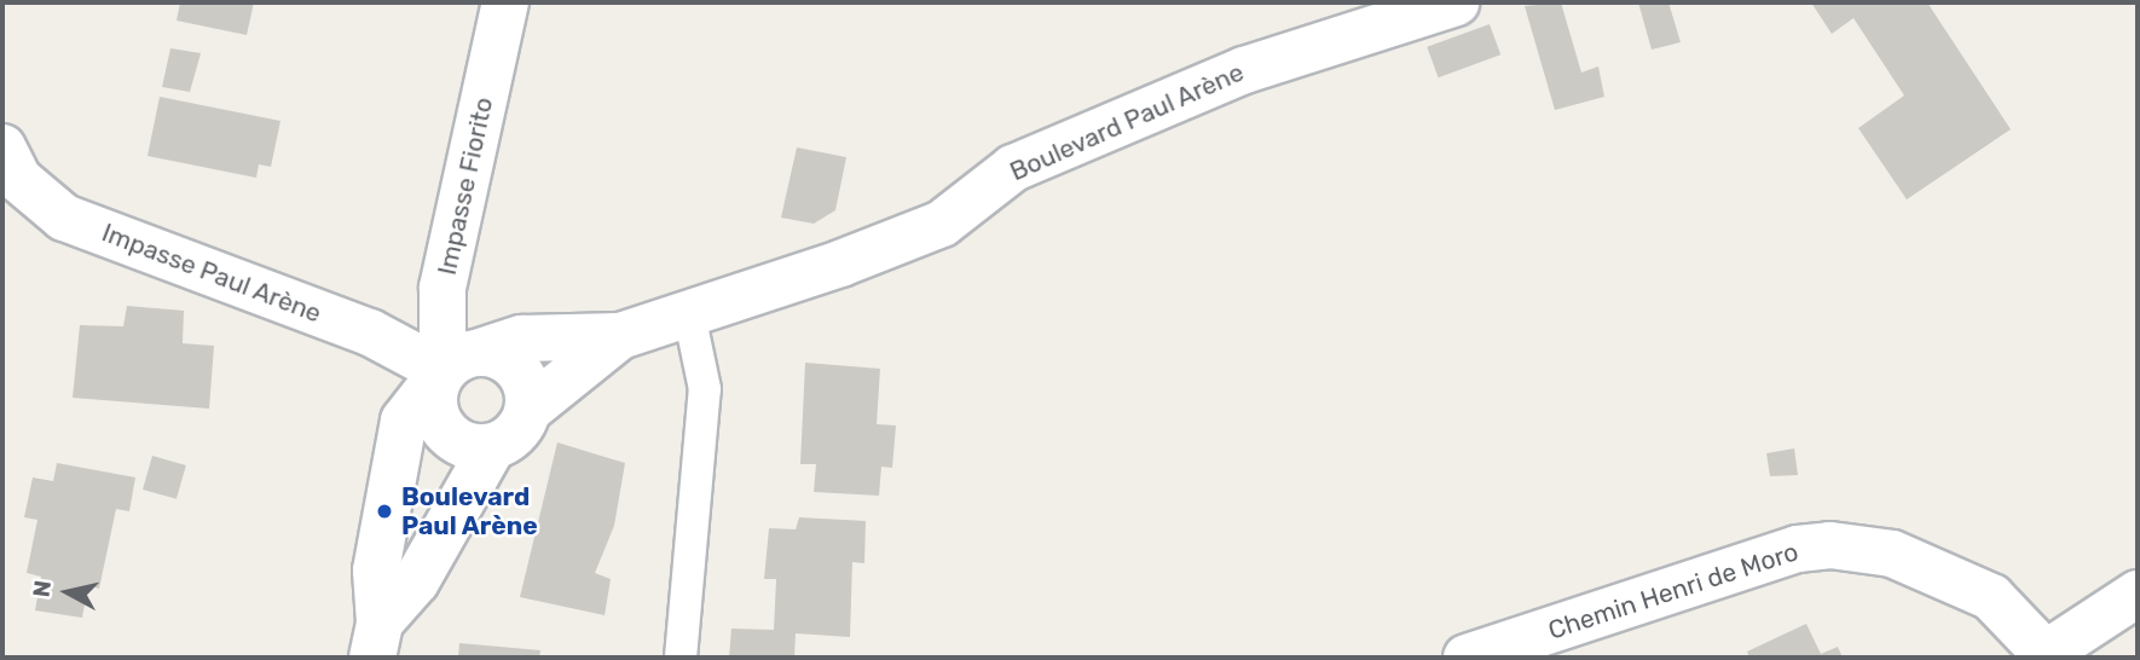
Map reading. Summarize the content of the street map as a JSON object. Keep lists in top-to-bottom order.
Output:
{
  "streets": {
    "street": [
      "Boulevard Paul Arène",
      "Impasse Fiorito",
      "Impasse Paul Arène",
      "Chemin Henri de Moro"
    ]
  },
  "crossings": [
    ["Boulevard Paul Arène", "Impasse Fiorito"],
    ["Boulevard Paul Arène", "Impasse Paul Arène"],
    ["Impasse Fiorito", "Impasse Paul Arène"]
  ],
  "places": ["Boulevard Paul Arène"],
  "north": "left"
}
